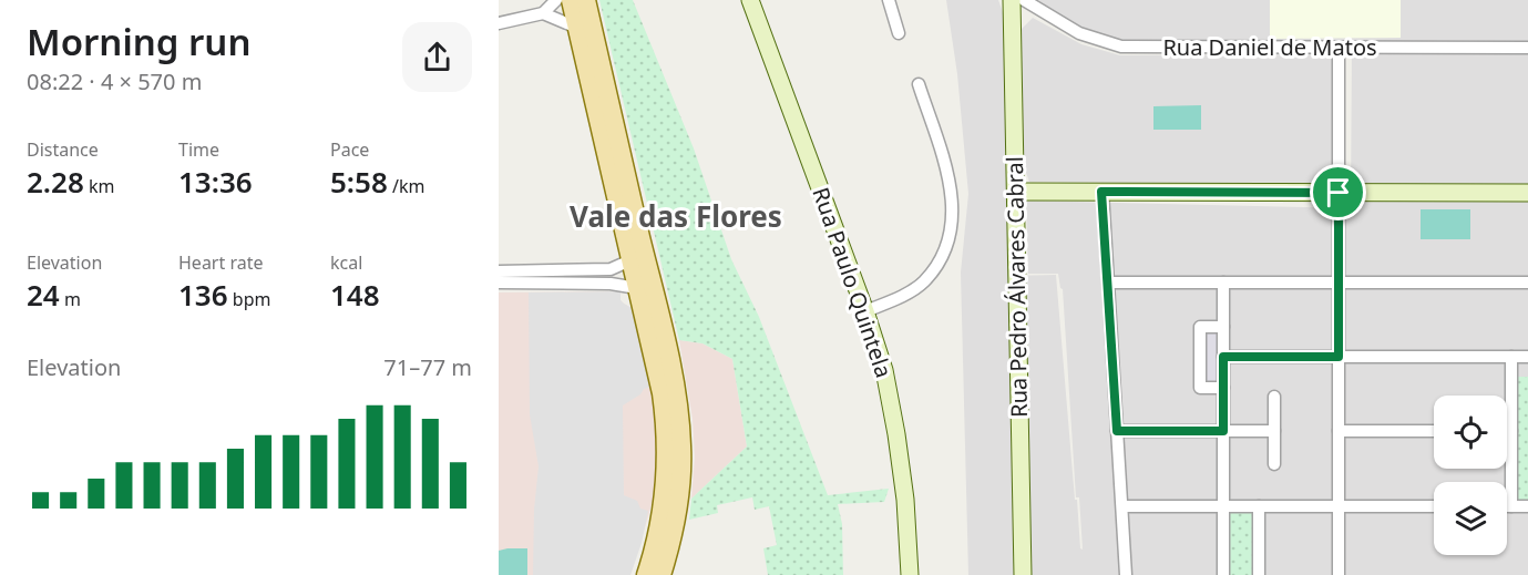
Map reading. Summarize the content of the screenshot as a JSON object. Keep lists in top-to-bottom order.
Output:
{
  "streets": {
    "street": ["Rua Daniel de Matos", "Rua Paulo Quintela", "Rua Pedro Álvares Cabral"]
  },
  "districts": ["Vale das Flores"],
  "page": {
    "heading": ["Morning run", "08:22 · 4 × 570 m"],
    "stats": [
      ["Distance", "2.28 km"],
      ["Time", "13:36"],
      ["Pace", "5:58 /km"],
      ["Elevation", "24 m"],
      ["Heart rate", "136 bpm"],
      ["kcal", "148"]
    ],
    "chart": ["Elevation", "71–77 m"]
  }
}
